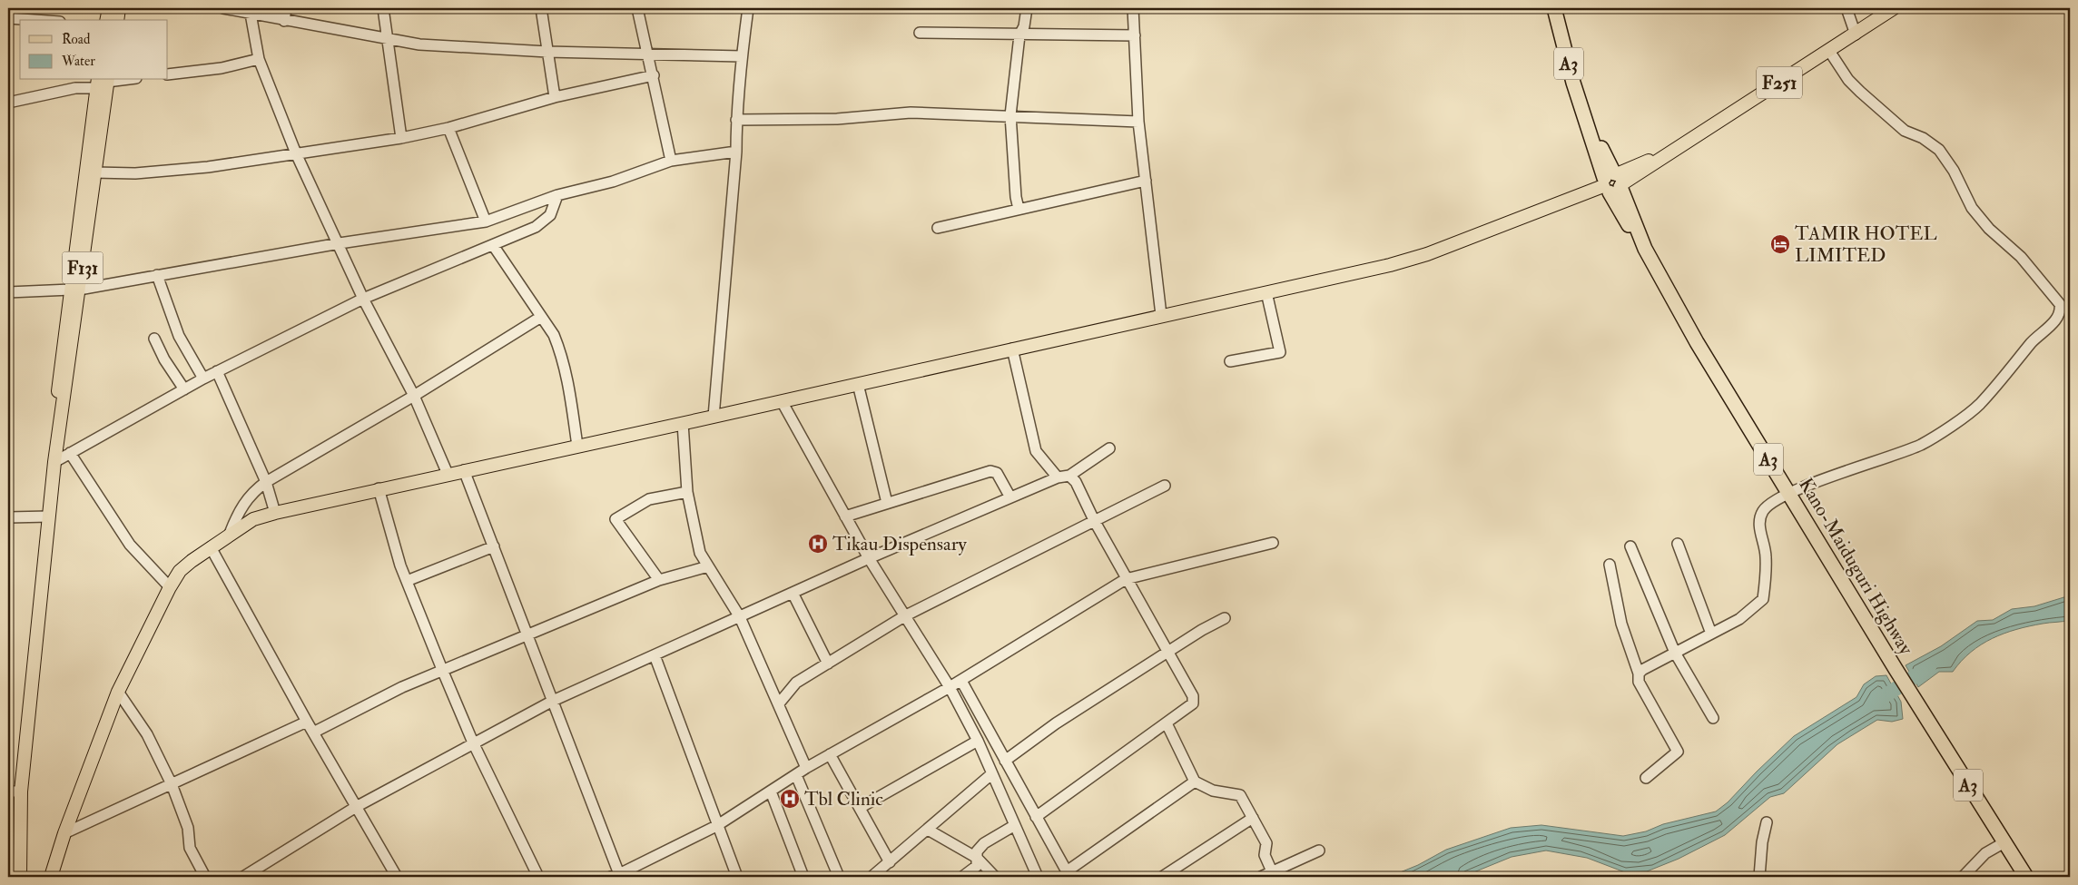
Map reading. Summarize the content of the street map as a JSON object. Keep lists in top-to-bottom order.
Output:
{
  "streets": {
    "highway": ["A3", "Kano-Maiduguri Highway"],
    "main road": ["F251", "F131"]
  },
  "crossings": [
    ["F251", "Kano-Maiduguri Highway"]
  ],
  "places": {
    "hotel": ["TAMIR HOTEL LIMITED"],
    "hospital": ["Tikau Dispensary", "Tbl Clinic"]
  },
  "legend": ["Road", "Water"]
}
